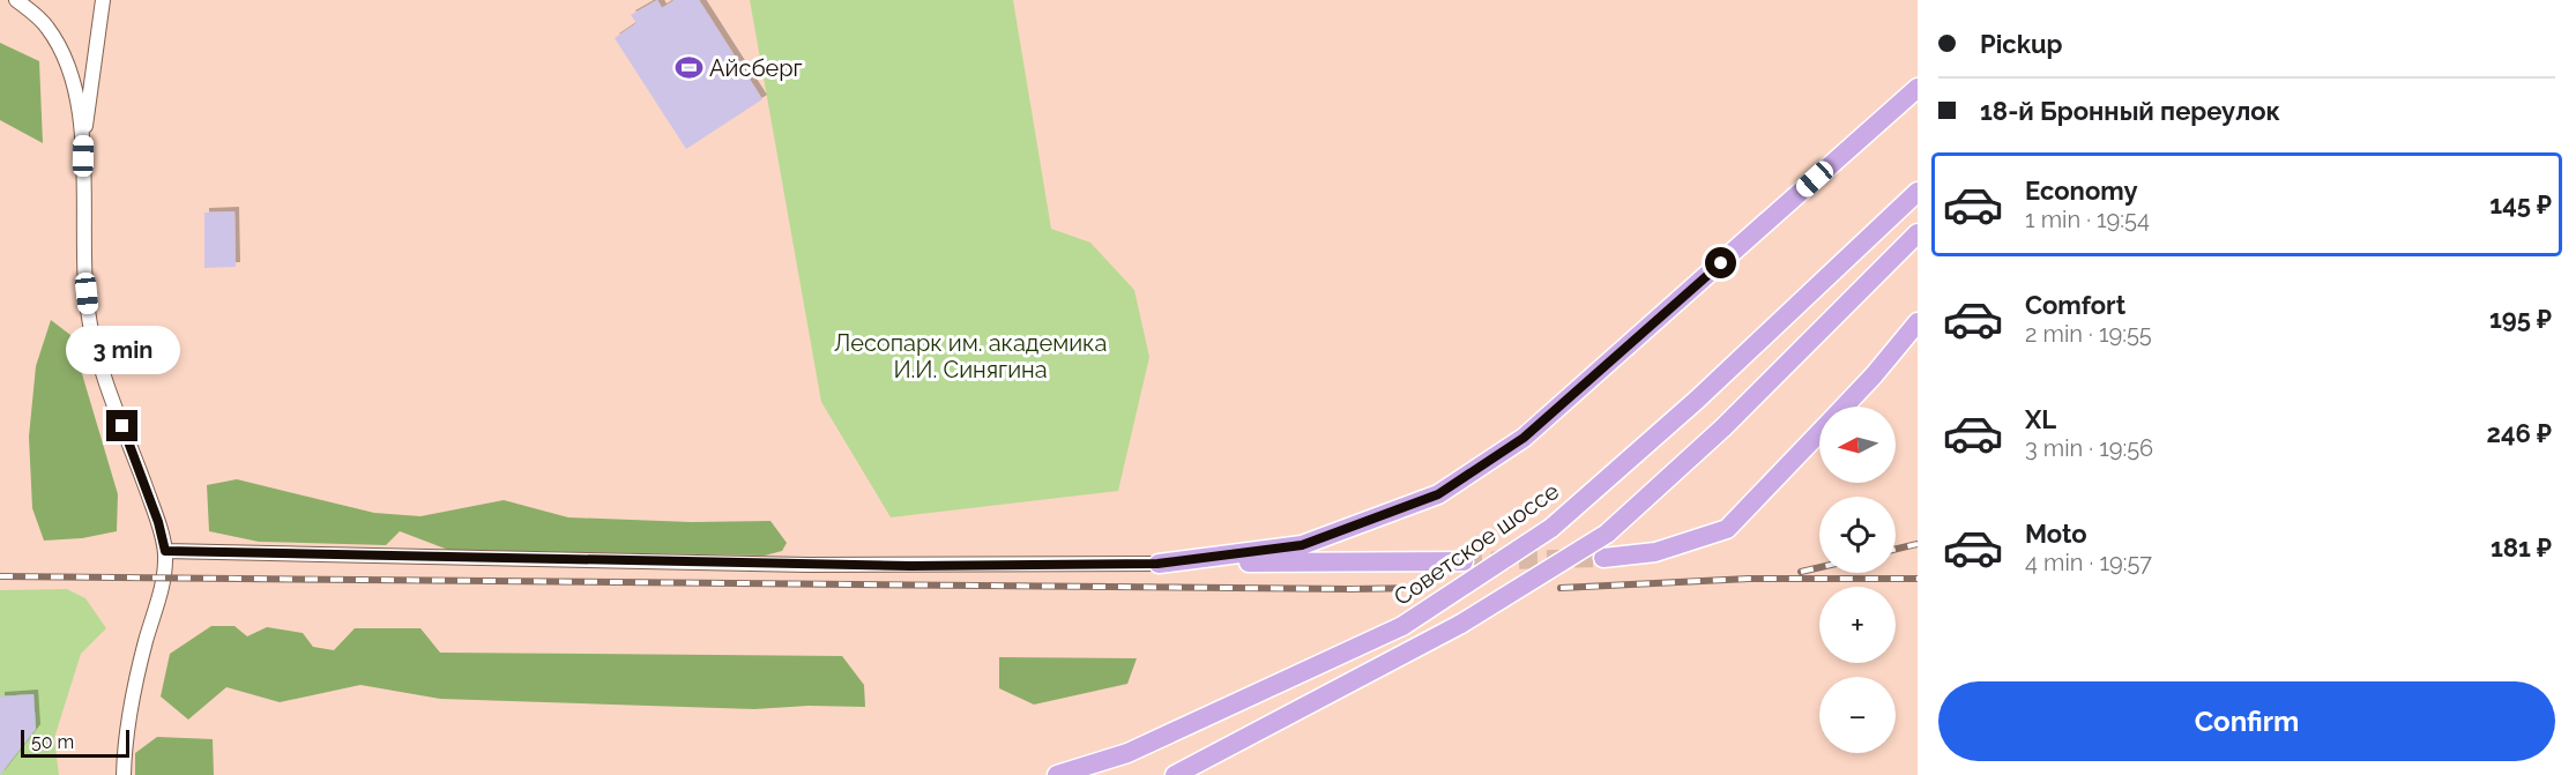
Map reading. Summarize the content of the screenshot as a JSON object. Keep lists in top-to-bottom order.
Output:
{
  "streets": {
    "highway": ["Советское шоссе"]
  },
  "parks": ["Лесопарк им. академика И.И. Синягина"],
  "places": {
    "sports": ["Айсберг"]
  },
  "scale_bar": "50 m",
  "north": "left",
  "page": {
    "banner": ["Pickup", "18-й Бронный переулок"],
    "list": [
      {
        "name": "Economy",
        "note": "1 min · 19:54",
        "value": "145 ₽"
      },
      {
        "name": "Comfort",
        "note": "2 min · 19:55",
        "value": "195 ₽"
      },
      {
        "name": "XL",
        "note": "3 min · 19:56",
        "value": "246 ₽"
      },
      {
        "name": "Moto",
        "note": "4 min · 19:57",
        "value": "181 ₽"
      }
    ],
    "bubble": "3 min",
    "map_buttons": ["+", "−"],
    "buttons": "Confirm",
    "scale": "50 m"
  }
}
